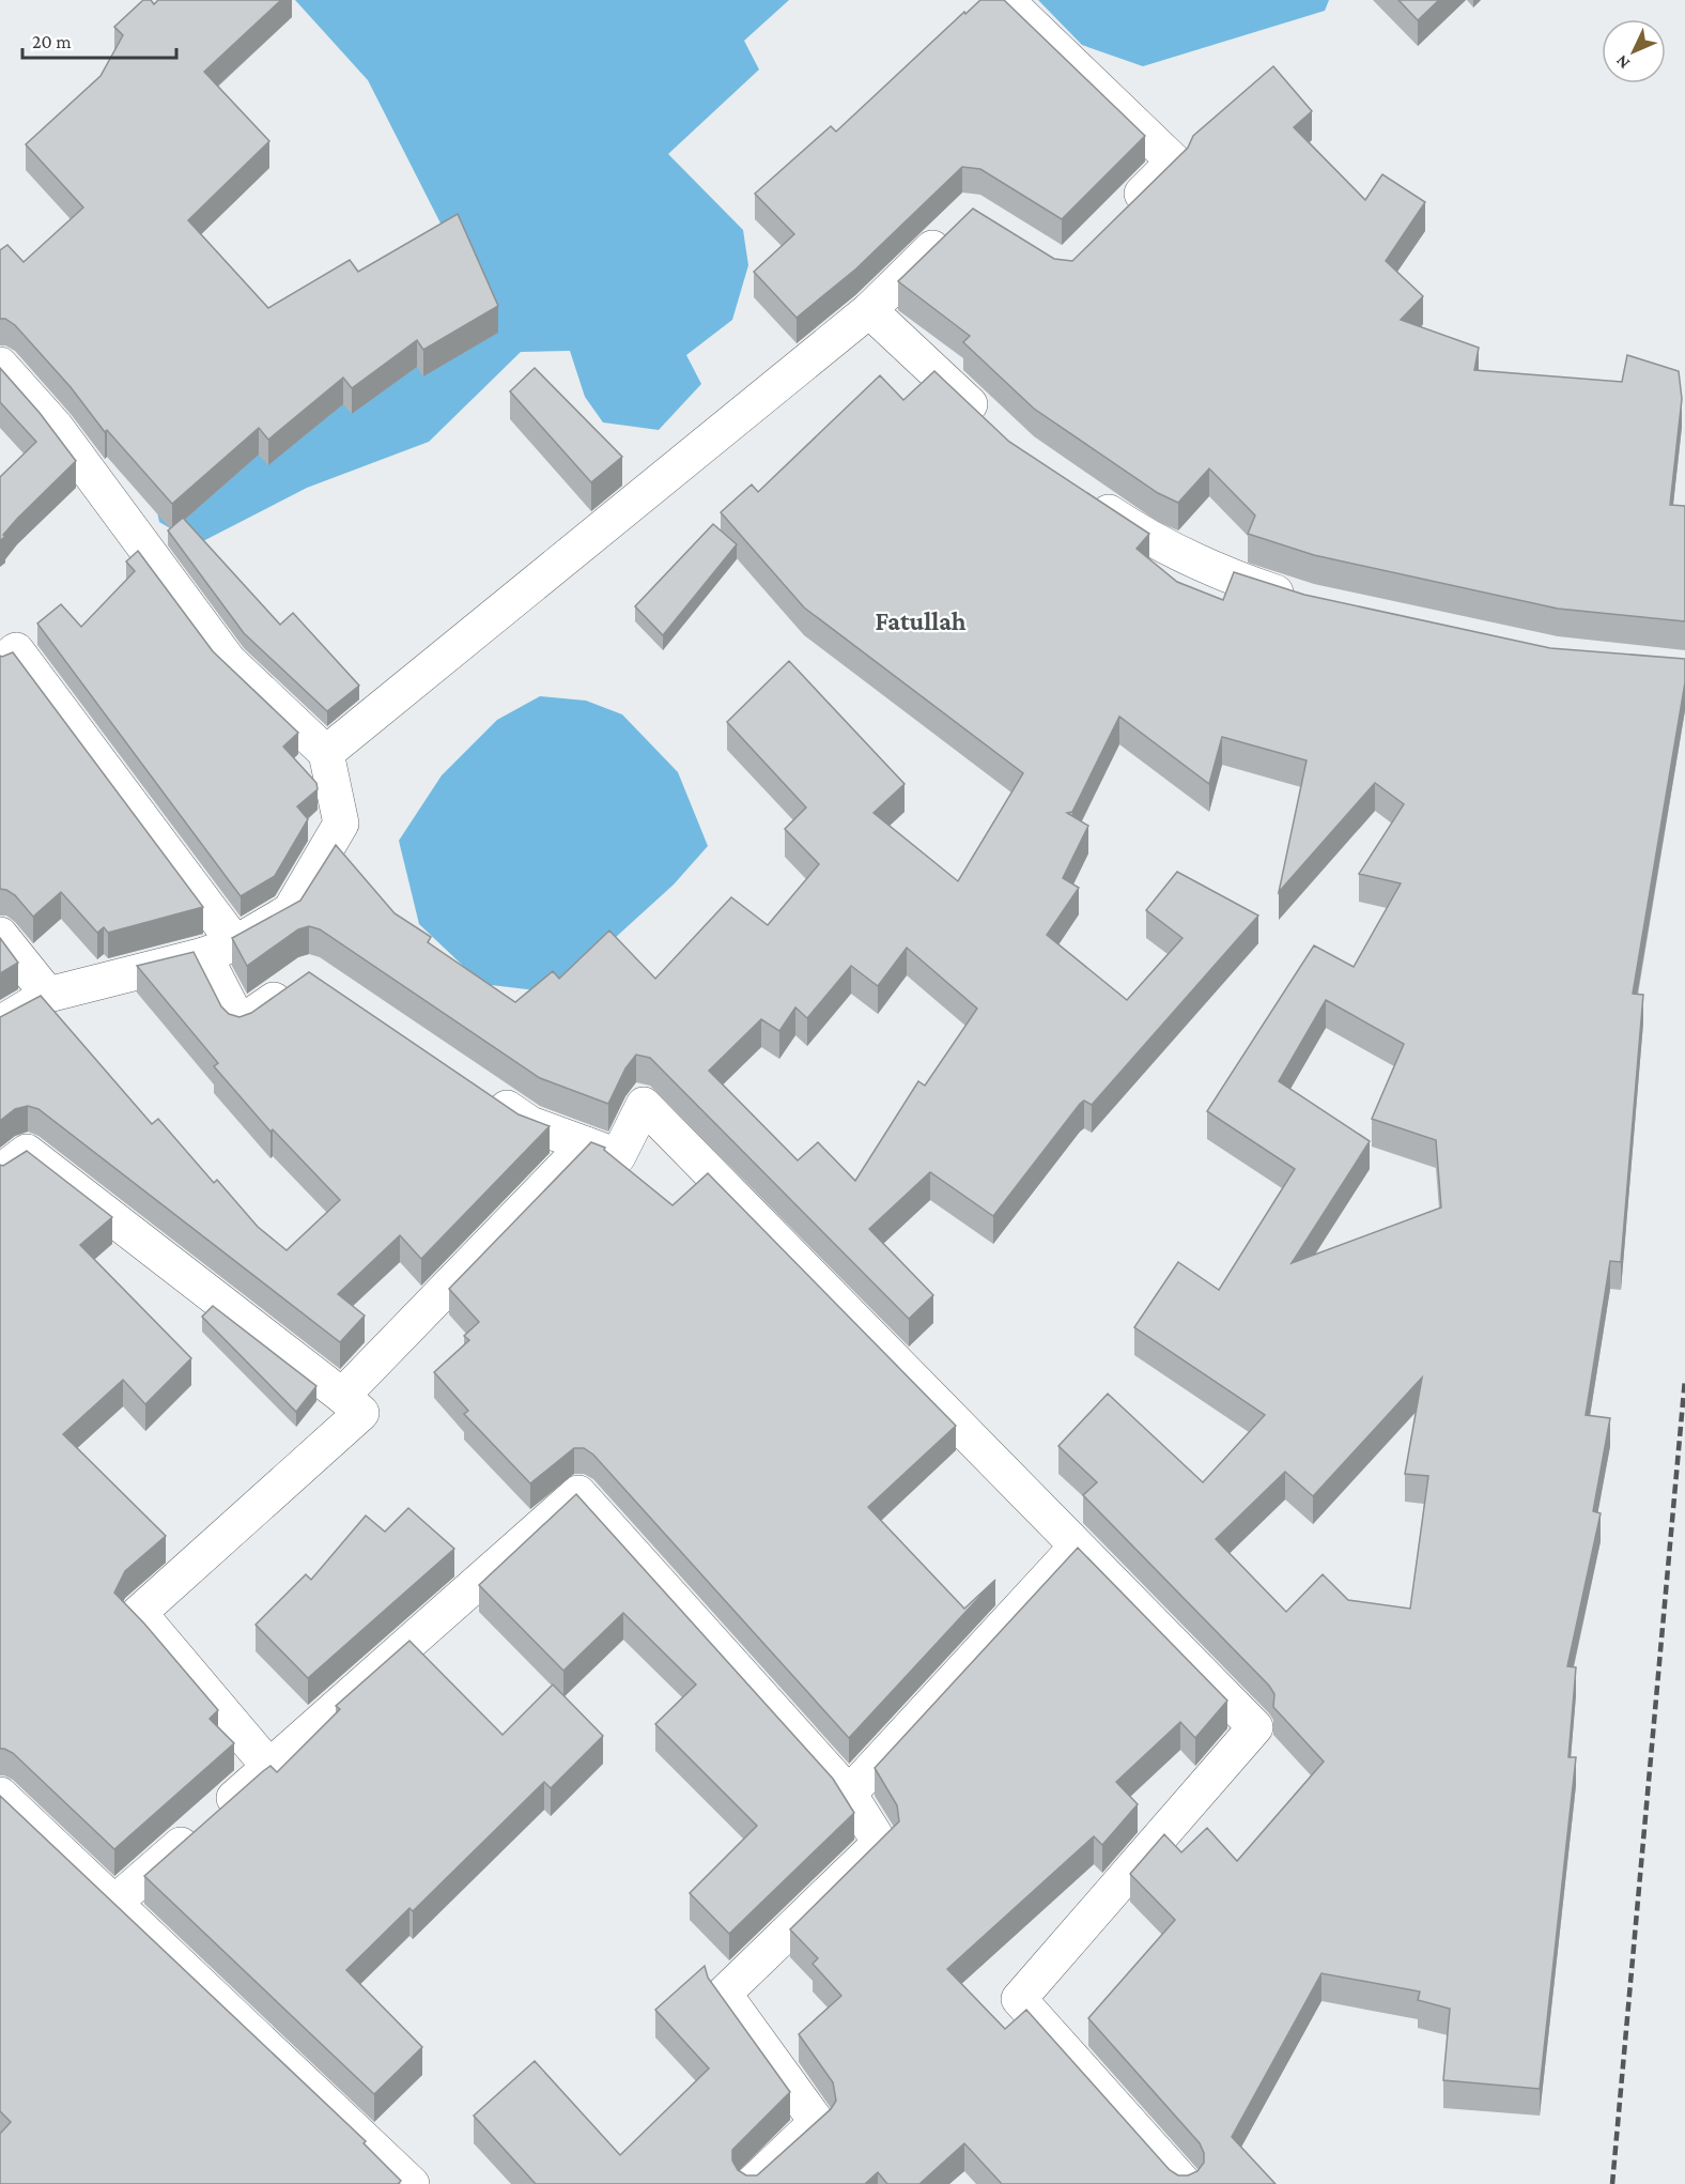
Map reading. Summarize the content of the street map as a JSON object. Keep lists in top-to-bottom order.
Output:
{
  "districts": ["Fatullah"],
  "scale_bar": "20 m",
  "north": "bottom left"
}
